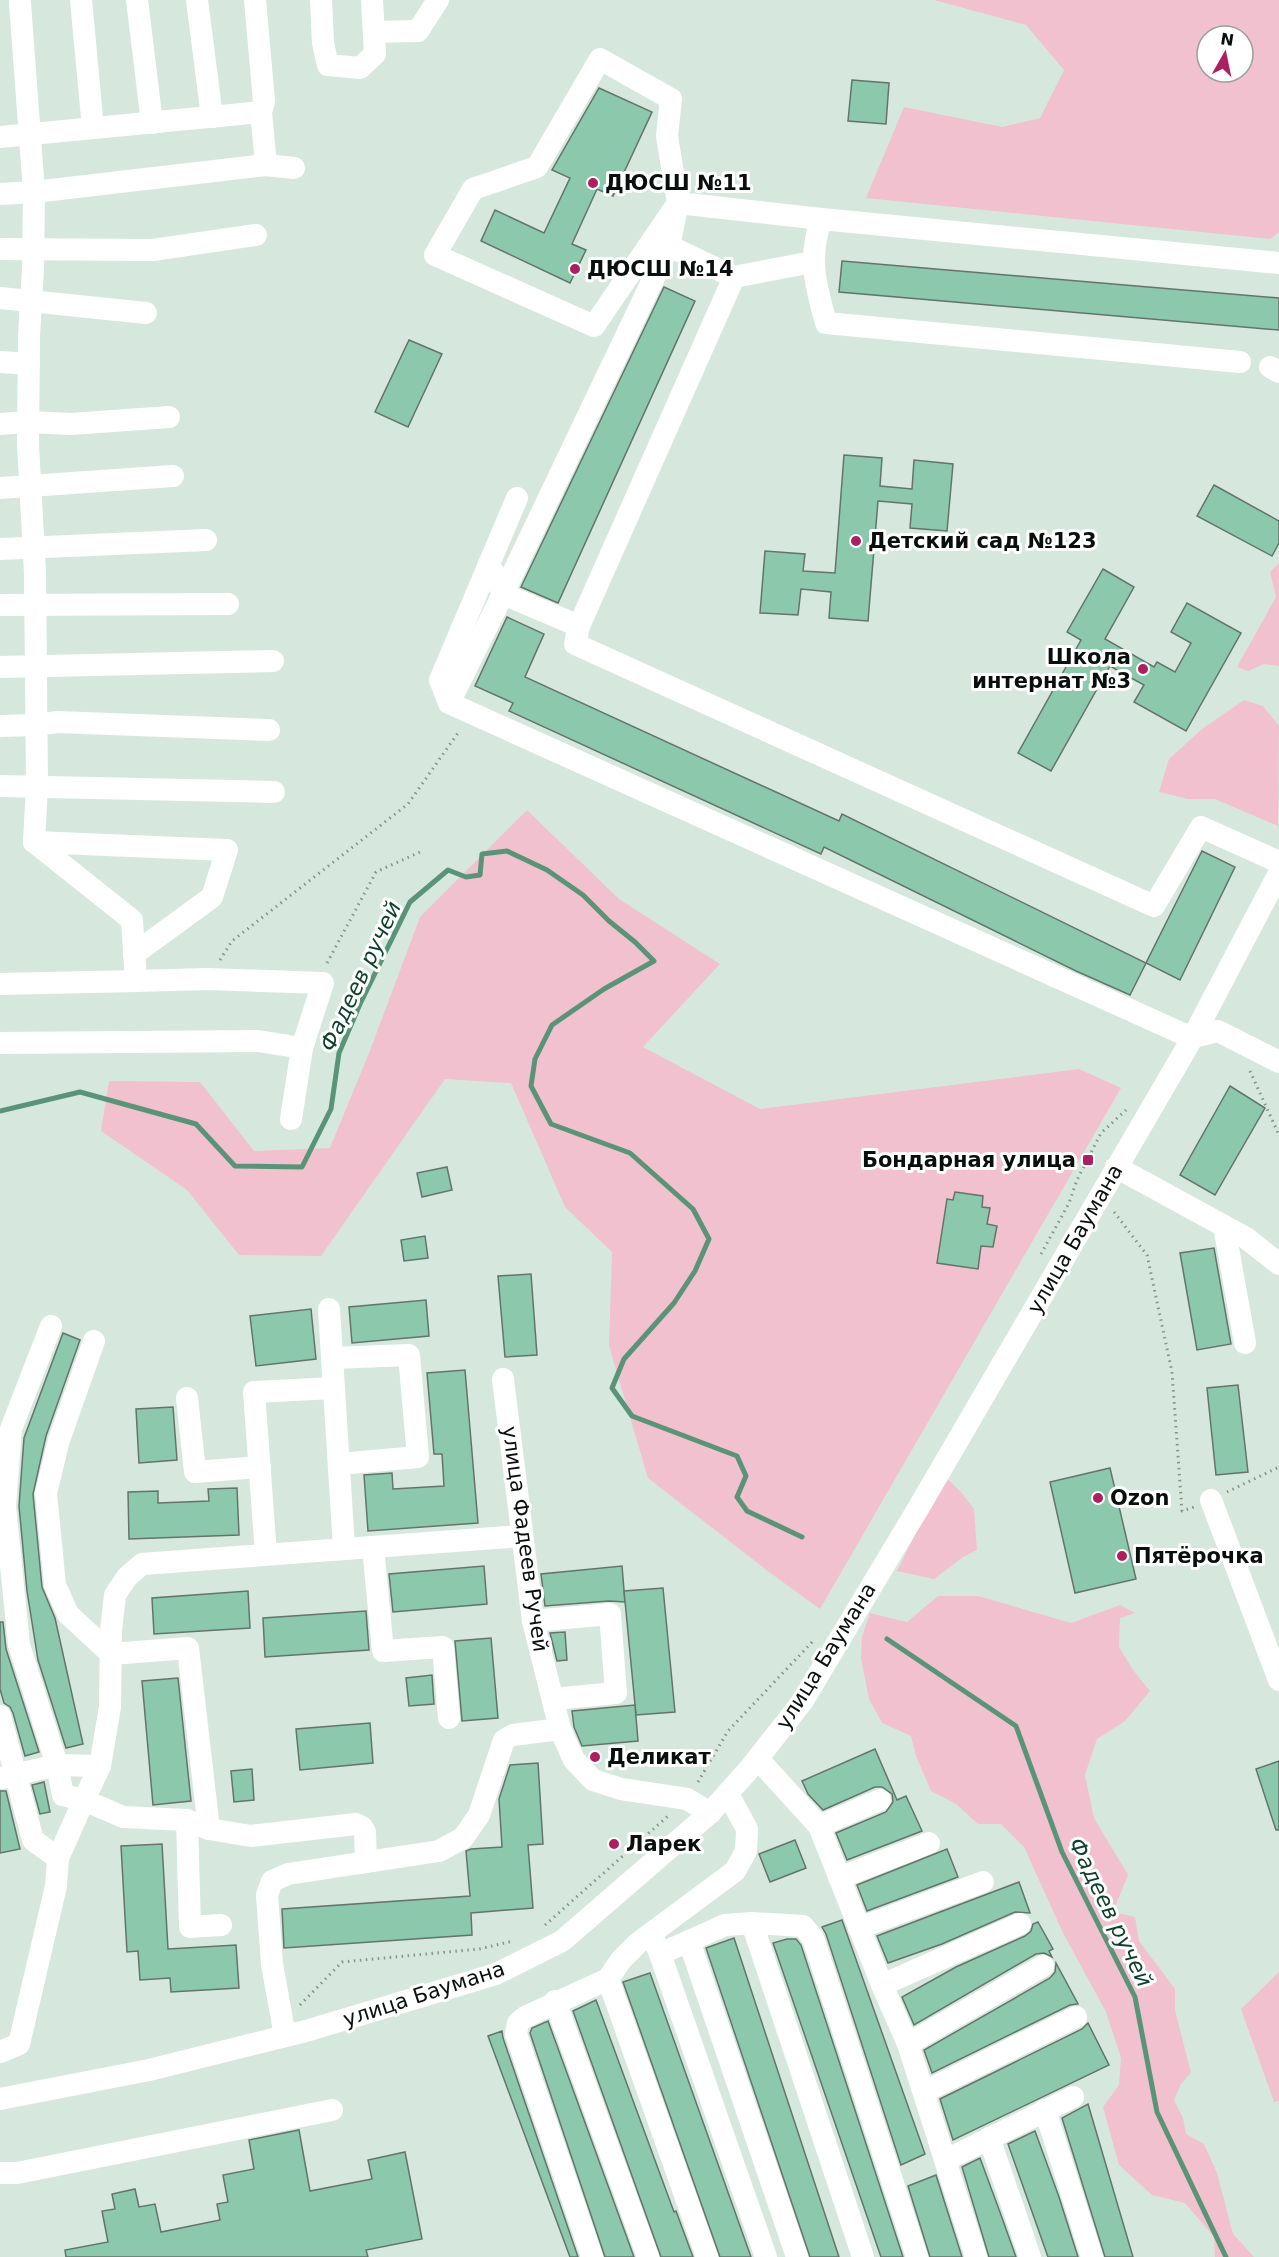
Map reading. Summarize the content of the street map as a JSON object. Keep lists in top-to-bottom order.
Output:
{
  "streets": {
    "street": ["улица Баумана", "улица Фадеев Ручей"]
  },
  "crossings": [
    ["улица Баумана", "улица Фадеев Ручей"]
  ],
  "water": ["Фадеев ручей"],
  "places": {
    "other": [
      "ДЮСШ №11",
      "ДЮСШ №14",
      "Детский сад №123",
      "Школа интернат №3",
      "Ozon",
      "Пятёрочка",
      "Деликат",
      "Ларек"
    ],
    "transit": ["Бондарная улица"]
  },
  "north": "top"
}
